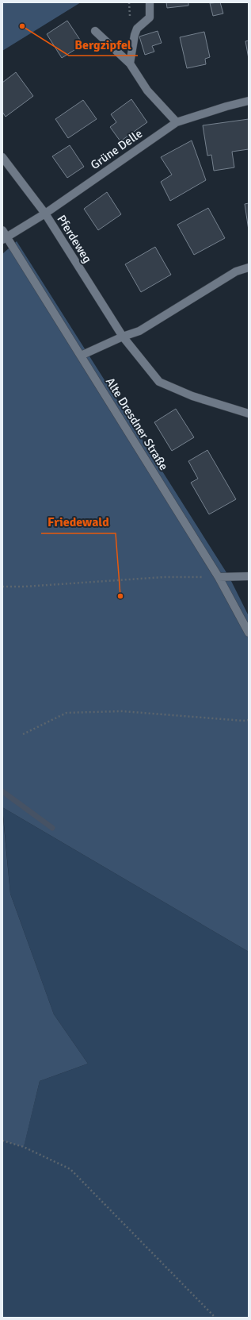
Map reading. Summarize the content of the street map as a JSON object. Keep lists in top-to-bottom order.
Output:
{
  "streets": {
    "street": ["Grüne Delle", "Pferdeweg", "Alte Dresdner Straße"]
  },
  "crossings": [
    ["Grüne Delle", "Pferdeweg"],
    ["Grüne Delle", "Alte Dresdner Straße"]
  ],
  "places": ["Bergzipfel", "Friedewald"]
}
